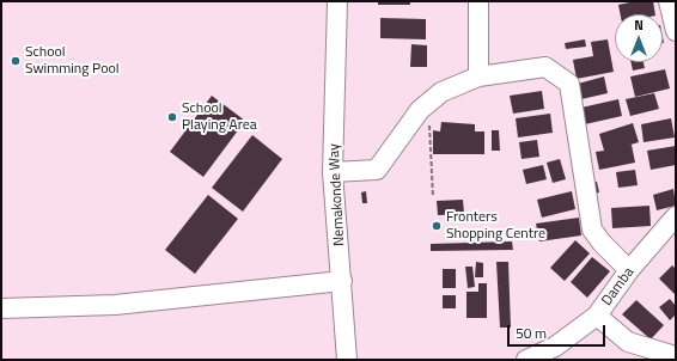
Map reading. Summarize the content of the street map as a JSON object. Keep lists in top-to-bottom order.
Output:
{
  "streets": {
    "street": ["Nemakonde Way", "Damba"]
  },
  "places": ["School Swimming Pool", "School Playing Area", "Fronters Shopping Centre"],
  "scale_bar": "50 m",
  "north": "top"
}
